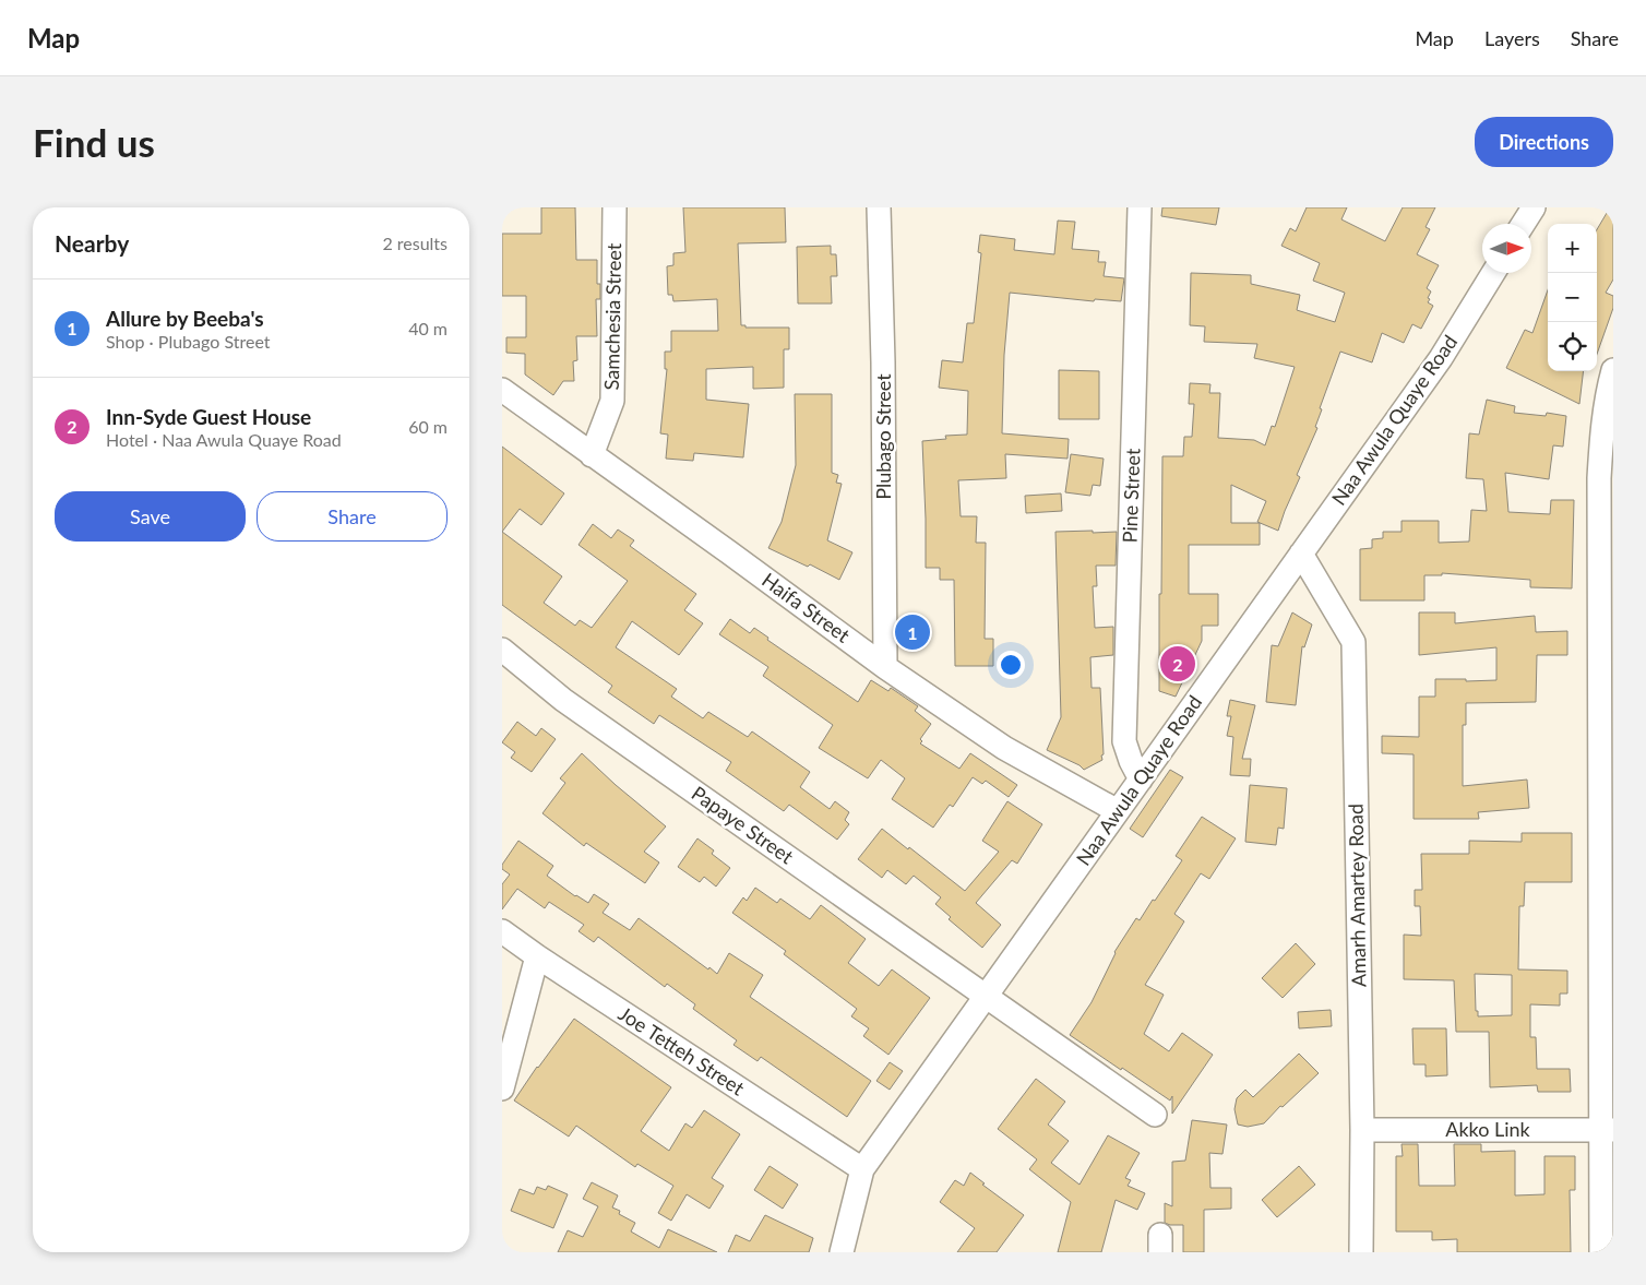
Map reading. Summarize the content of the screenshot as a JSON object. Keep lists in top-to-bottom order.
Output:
{
  "streets": {
    "street": [
      "Samchesia Street",
      "Naa Awula Quaye Road",
      "Plubago Street",
      "Pine Street",
      "Haifa Street",
      "Papaye Street",
      "Amarh Amartey Road",
      "Joe Tetteh Street",
      "Akko Link"
    ]
  },
  "crossings": [
    ["Samchesia Street", "Haifa Street"],
    ["Naa Awula Quaye Road", "Pine Street"],
    ["Naa Awula Quaye Road", "Haifa Street"],
    ["Naa Awula Quaye Road", "Papaye Street"],
    ["Naa Awula Quaye Road", "Amarh Amartey Road"],
    ["Naa Awula Quaye Road", "Joe Tetteh Street"],
    ["Plubago Street", "Haifa Street"],
    ["Amarh Amartey Road", "Akko Link"]
  ],
  "north": "right",
  "page": {
    "header": "Map",
    "nav": ["Map", "Layers", "Share"],
    "buttons": [
      "Directions",
      ["Save", "Share"]
    ],
    "title": "Find us",
    "heading": ["Nearby", "2 results"],
    "map_buttons": ["+", "−"],
    "list": [
      {
        "mark": "1",
        "name": "Allure by Beeba's",
        "note": "Shop · Plubago Street",
        "value": "40 m"
      },
      {
        "mark": "2",
        "name": "Inn-Syde Guest House",
        "note": "Hotel · Naa Awula Quaye Road",
        "value": "60 m"
      }
    ],
    "pins": ["1", "2"]
  }
}
